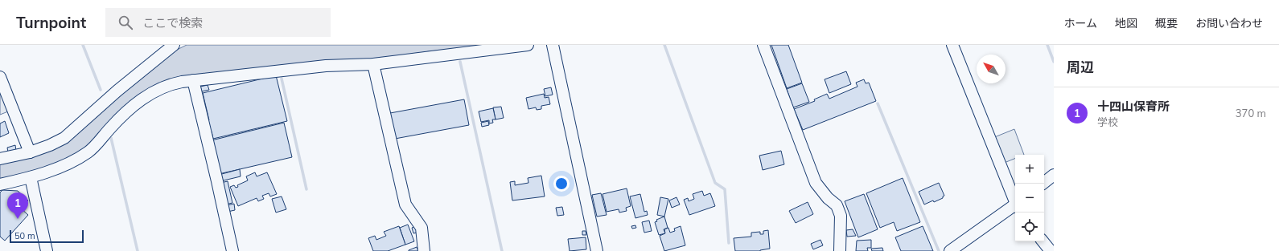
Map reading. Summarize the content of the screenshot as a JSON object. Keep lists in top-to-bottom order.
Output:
{
  "scale_bar": "50 m",
  "north": "top left",
  "page": {
    "header": "Turnpoint",
    "search": "ここで検索",
    "nav": [
      "ホーム",
      "地図",
      "概要",
      "お問い合わせ"
    ],
    "heading": "周辺",
    "list": [
      {
        "mark": "1",
        "name": "十四山保育所",
        "note": "学校",
        "value": "370 m"
      }
    ],
    "map_buttons": ["+", "−"],
    "pins": "1",
    "scale": "50 m"
  }
}
